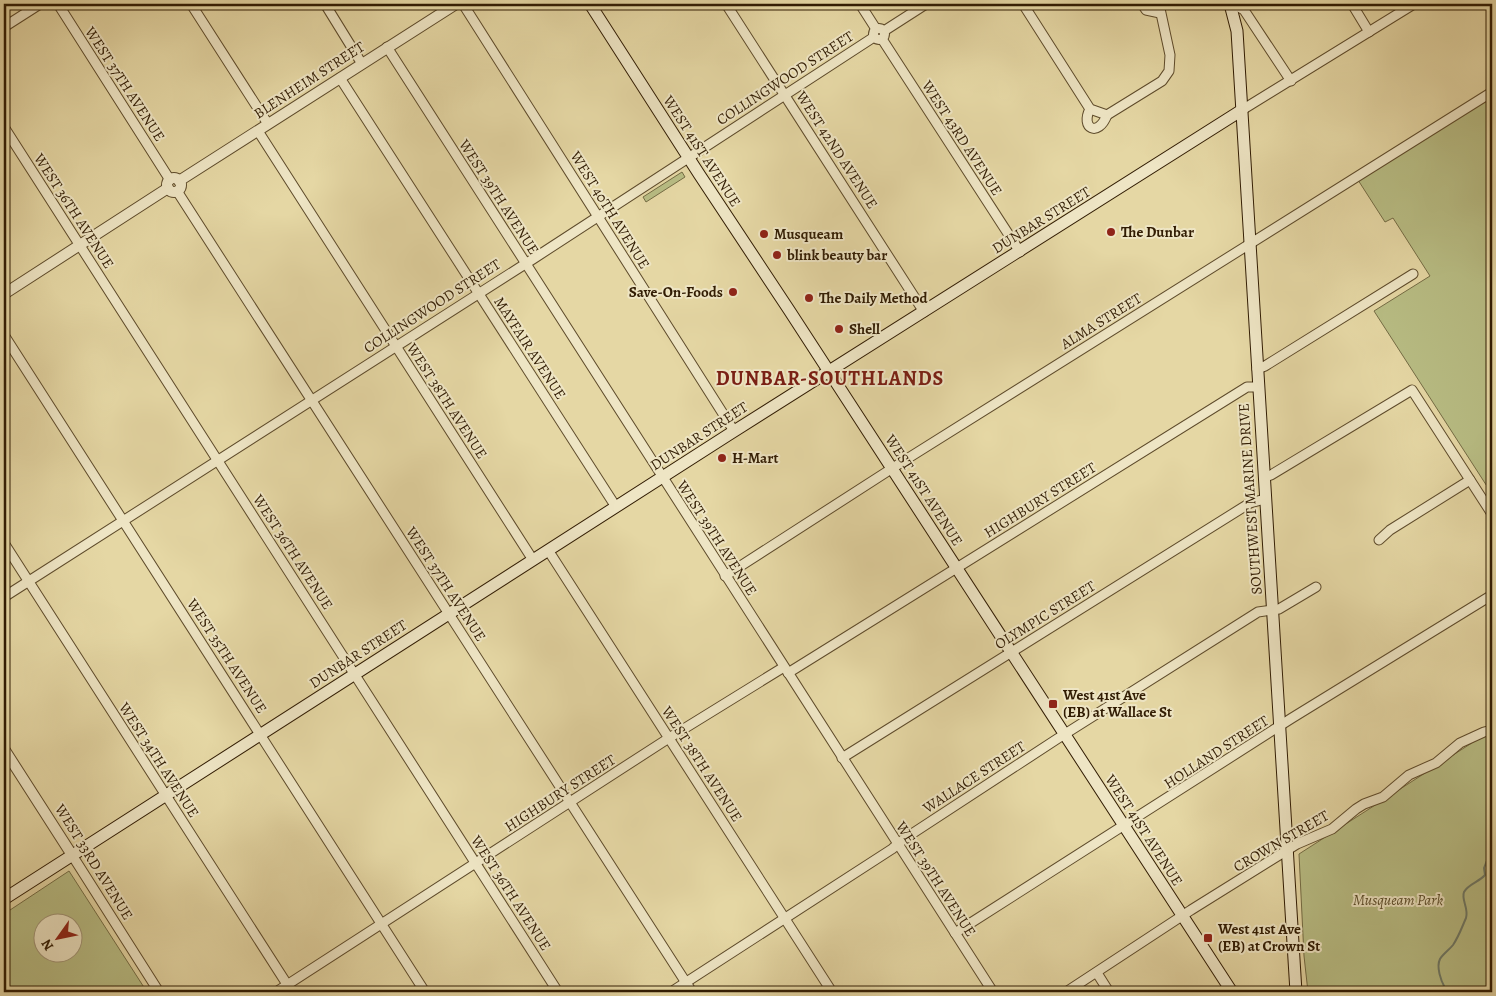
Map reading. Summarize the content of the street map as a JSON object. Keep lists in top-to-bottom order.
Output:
{
  "streets": {
    "main road": ["WEST 41ST AVENUE", "DUNBAR STREET", "SOUTHWEST MARINE DRIVE"],
    "street": [
      "COLLINGWOOD STREET",
      "BLENHEIM STREET",
      "WEST 37TH AVENUE",
      "WEST 43RD AVENUE",
      "WEST 42ND AVENUE",
      "WEST 39TH AVENUE",
      "WEST 40TH AVENUE",
      "WEST 36TH AVENUE",
      "ALMA STREET",
      "MAYFAIR AVENUE",
      "WEST 38TH AVENUE",
      "HIGHBURY STREET",
      "OLYMPIC STREET",
      "WEST 35TH AVENUE",
      "HOLLAND STREET",
      "WEST 34TH AVENUE",
      "WALLACE STREET",
      "CROWN STREET",
      "WEST 33RD AVENUE"
    ]
  },
  "crossings": [
    ["COLLINGWOOD STREET", "WEST 37TH AVENUE"],
    ["COLLINGWOOD STREET", "WEST 43RD AVENUE"],
    ["COLLINGWOOD STREET", "WEST 42ND AVENUE"],
    ["COLLINGWOOD STREET", "WEST 41ST AVENUE"],
    ["COLLINGWOOD STREET", "WEST 39TH AVENUE"],
    ["COLLINGWOOD STREET", "WEST 40TH AVENUE"],
    ["COLLINGWOOD STREET", "WEST 36TH AVENUE"],
    ["COLLINGWOOD STREET", "MAYFAIR AVENUE"],
    ["COLLINGWOOD STREET", "WEST 38TH AVENUE"],
    ["COLLINGWOOD STREET", "WEST 35TH AVENUE"],
    ["COLLINGWOOD STREET", "WEST 34TH AVENUE"],
    ["BLENHEIM STREET", "WEST 37TH AVENUE"],
    ["BLENHEIM STREET", "WEST 39TH AVENUE"],
    ["BLENHEIM STREET", "WEST 36TH AVENUE"],
    ["BLENHEIM STREET", "MAYFAIR AVENUE"],
    ["BLENHEIM STREET", "WEST 38TH AVENUE"],
    ["WEST 37TH AVENUE", "DUNBAR STREET"],
    ["WEST 37TH AVENUE", "HIGHBURY STREET"],
    ["WEST 37TH AVENUE", "WALLACE STREET"],
    ["WEST 43RD AVENUE", "DUNBAR STREET"],
    ["WEST 42ND AVENUE", "DUNBAR STREET"],
    ["WEST 41ST AVENUE", "DUNBAR STREET"],
    ["WEST 41ST AVENUE", "ALMA STREET"],
    ["WEST 41ST AVENUE", "HIGHBURY STREET"],
    ["WEST 41ST AVENUE", "OLYMPIC STREET"],
    ["WEST 41ST AVENUE", "HOLLAND STREET"],
    ["WEST 41ST AVENUE", "WALLACE STREET"],
    ["WEST 41ST AVENUE", "CROWN STREET"],
    ["WEST 39TH AVENUE", "DUNBAR STREET"],
    ["WEST 39TH AVENUE", "ALMA STREET"],
    ["WEST 39TH AVENUE", "HIGHBURY STREET"],
    ["WEST 39TH AVENUE", "OLYMPIC STREET"],
    ["WEST 39TH AVENUE", "HOLLAND STREET"],
    ["WEST 39TH AVENUE", "WALLACE STREET"],
    ["WEST 40TH AVENUE", "DUNBAR STREET"],
    ["WEST 36TH AVENUE", "DUNBAR STREET"],
    ["WEST 36TH AVENUE", "HIGHBURY STREET"],
    ["DUNBAR STREET", "MAYFAIR AVENUE"],
    ["DUNBAR STREET", "WEST 38TH AVENUE"],
    ["DUNBAR STREET", "SOUTHWEST MARINE DRIVE"],
    ["DUNBAR STREET", "WEST 35TH AVENUE"],
    ["DUNBAR STREET", "WEST 34TH AVENUE"],
    ["DUNBAR STREET", "WEST 33RD AVENUE"],
    ["ALMA STREET", "SOUTHWEST MARINE DRIVE"],
    ["WEST 38TH AVENUE", "HIGHBURY STREET"],
    ["WEST 38TH AVENUE", "WALLACE STREET"],
    ["SOUTHWEST MARINE DRIVE", "HIGHBURY STREET"],
    ["SOUTHWEST MARINE DRIVE", "OLYMPIC STREET"],
    ["SOUTHWEST MARINE DRIVE", "HOLLAND STREET"],
    ["SOUTHWEST MARINE DRIVE", "WALLACE STREET"],
    ["SOUTHWEST MARINE DRIVE", "CROWN STREET"],
    ["HIGHBURY STREET", "WEST 35TH AVENUE"],
    ["HIGHBURY STREET", "WEST 34TH AVENUE"]
  ],
  "districts": ["DUNBAR-SOUTHLANDS"],
  "parks": ["Musqueam Park"],
  "places": {
    "other": [
      "The Dunbar",
      "Musqueam",
      "blink beauty bar",
      "Save-On-Foods",
      "The Daily Method",
      "Shell",
      "H-Mart"
    ],
    "transit": ["West 41st Ave (EB) at Wallace St", "West 41st Ave (EB) at Crown St"]
  },
  "north": "bottom left"
}
